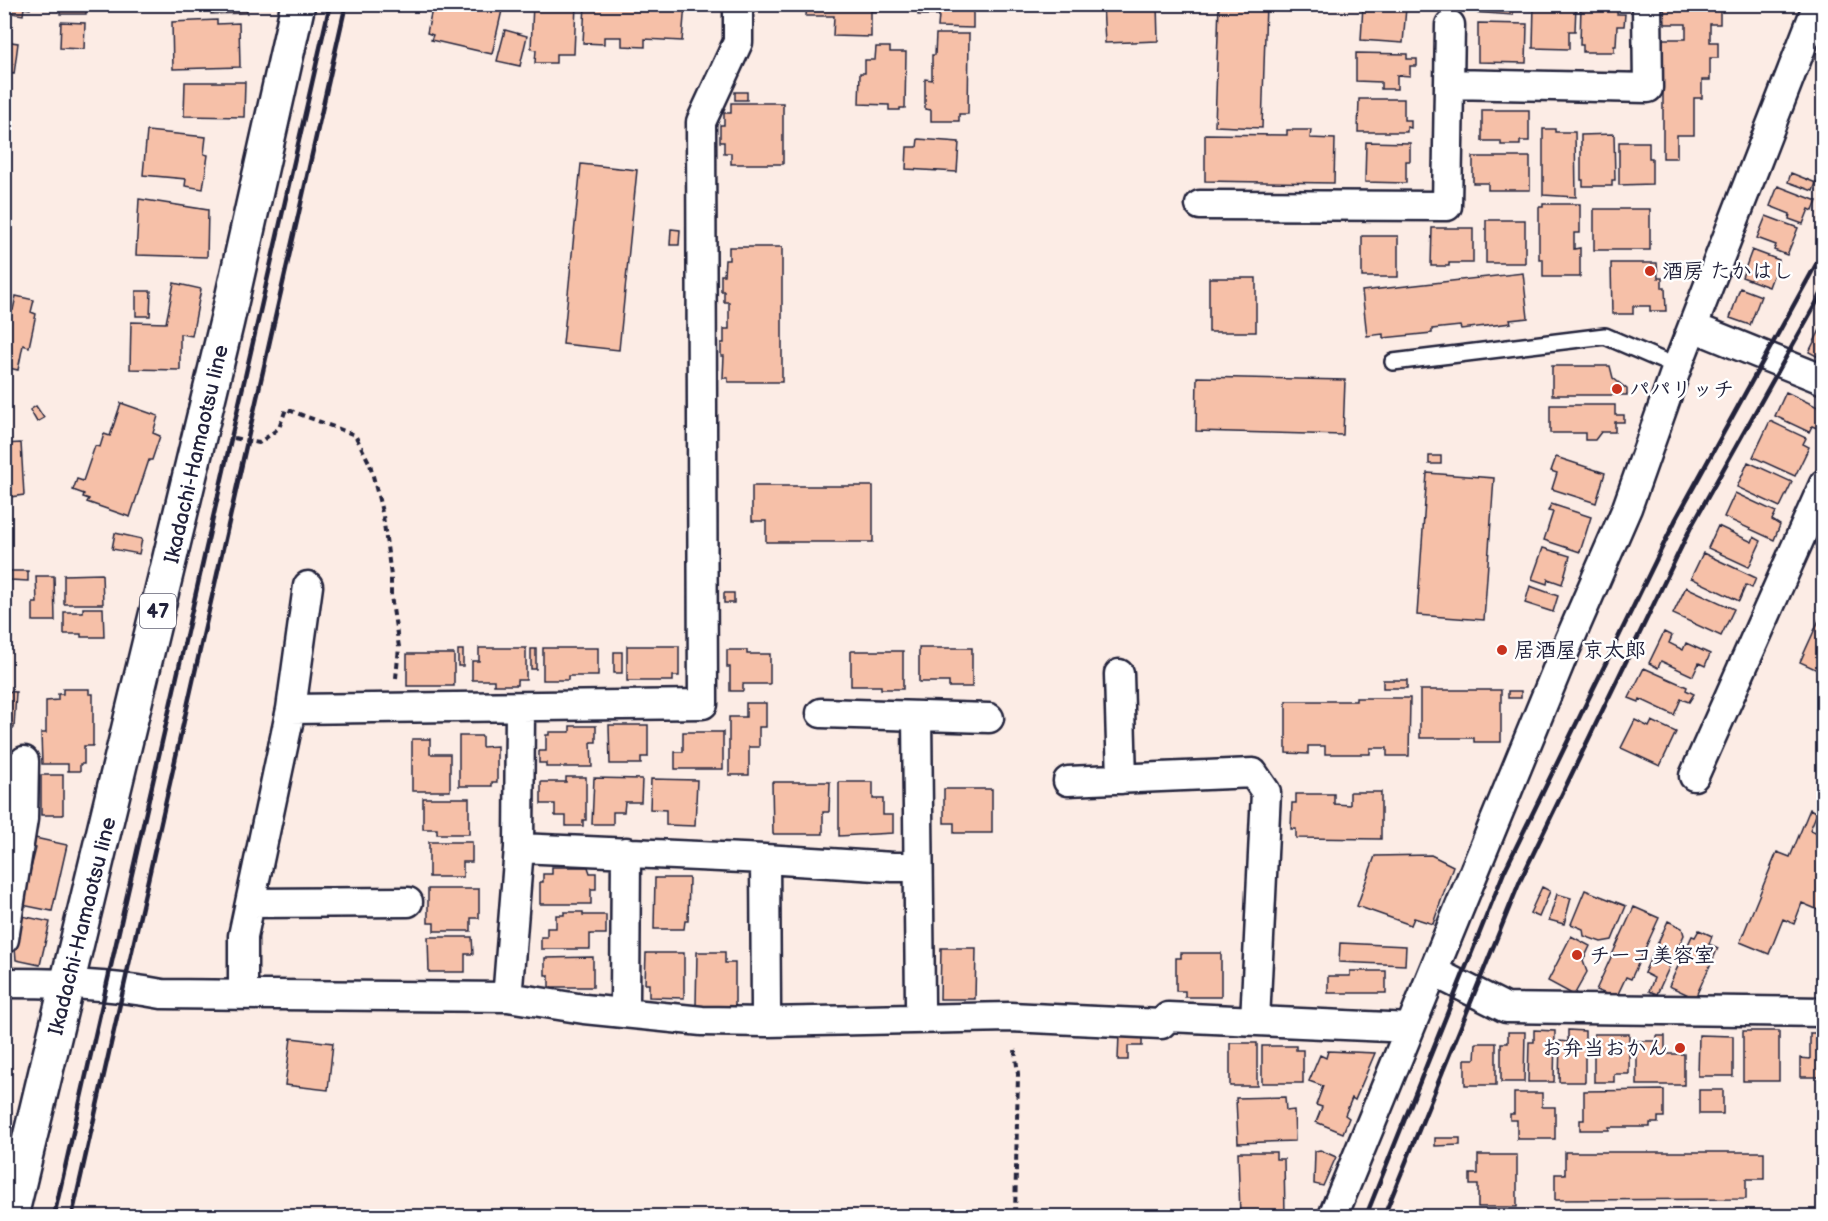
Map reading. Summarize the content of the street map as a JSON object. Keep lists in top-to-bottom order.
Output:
{
  "streets": {
    "main road": ["Ikadachi-Hamaotsu line", "47"]
  },
  "places": [
    "酒房 たかはし",
    "パパリッチ",
    "居酒屋 京太郎",
    "チーコ美容室",
    "お弁当おかん"
  ]
}
